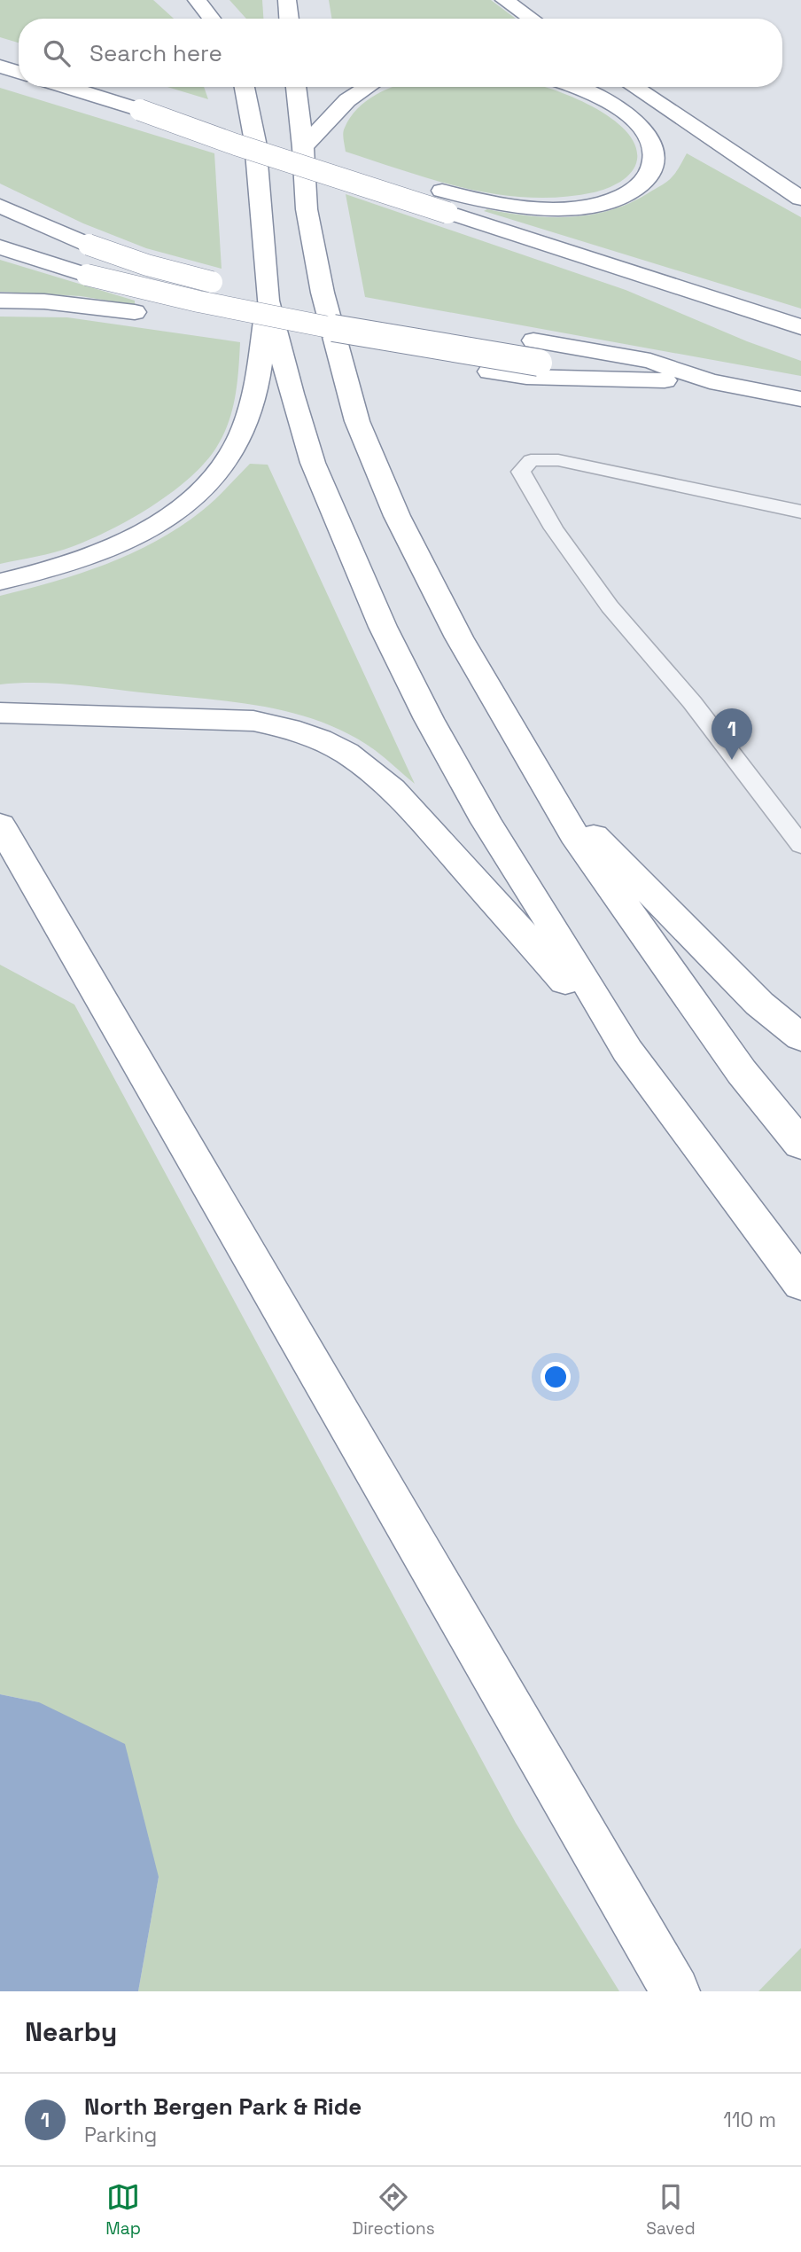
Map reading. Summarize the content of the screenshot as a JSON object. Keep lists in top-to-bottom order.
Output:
{
  "page": {
    "search": "Search here",
    "pins": "1",
    "heading": "Nearby",
    "list": [
      {
        "mark": "1",
        "name": "North Bergen Park & Ride",
        "note": "Parking",
        "value": "110 m"
      }
    ],
    "nav": ["Map", "Directions", "Saved"]
  }
}
